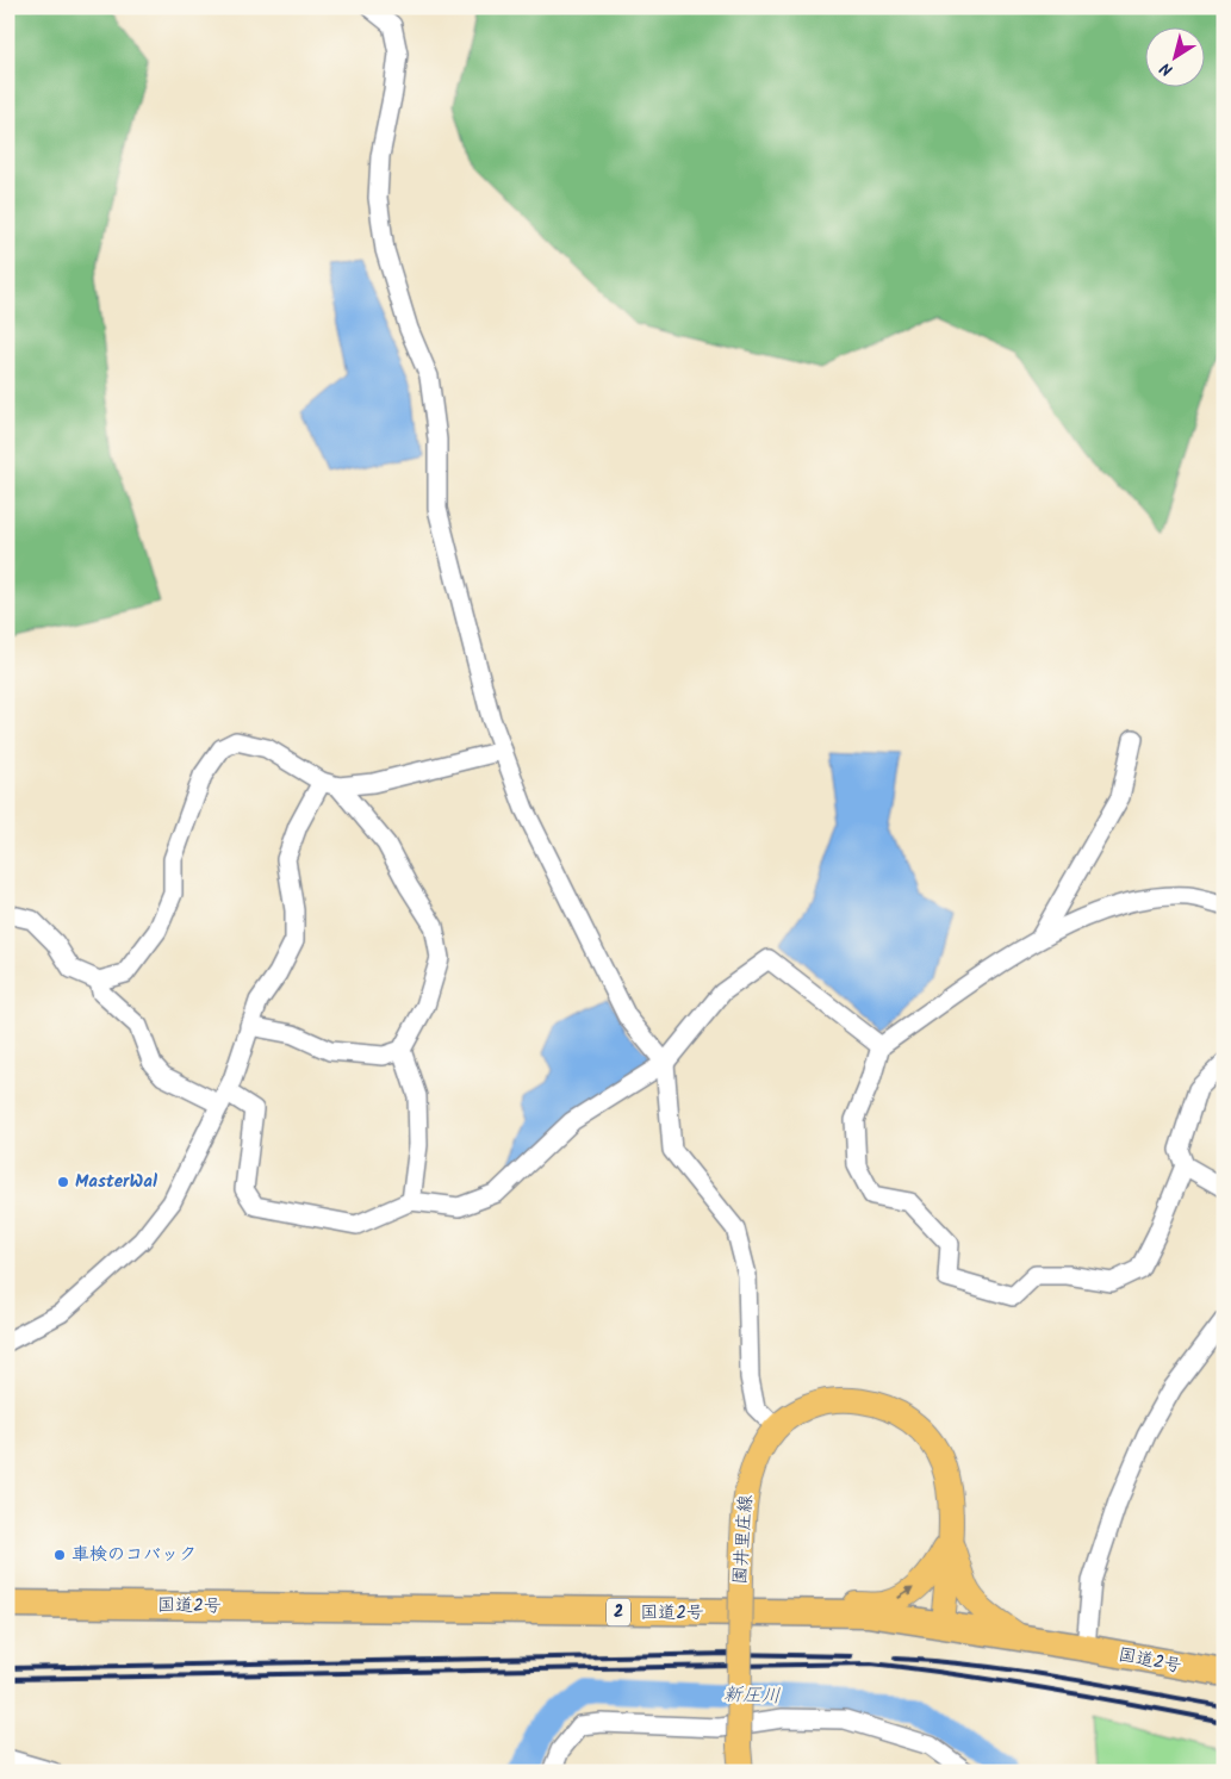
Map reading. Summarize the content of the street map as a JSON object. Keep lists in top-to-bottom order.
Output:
{
  "streets": {
    "highway": ["国道2号", "2"],
    "main road": ["園井里庄線"]
  },
  "crossings": [
    ["園井里庄線", "国道2号"]
  ],
  "water": ["新圧川"],
  "places": ["MasterWal", "車検のコバック"],
  "north": "bottom left"
}
